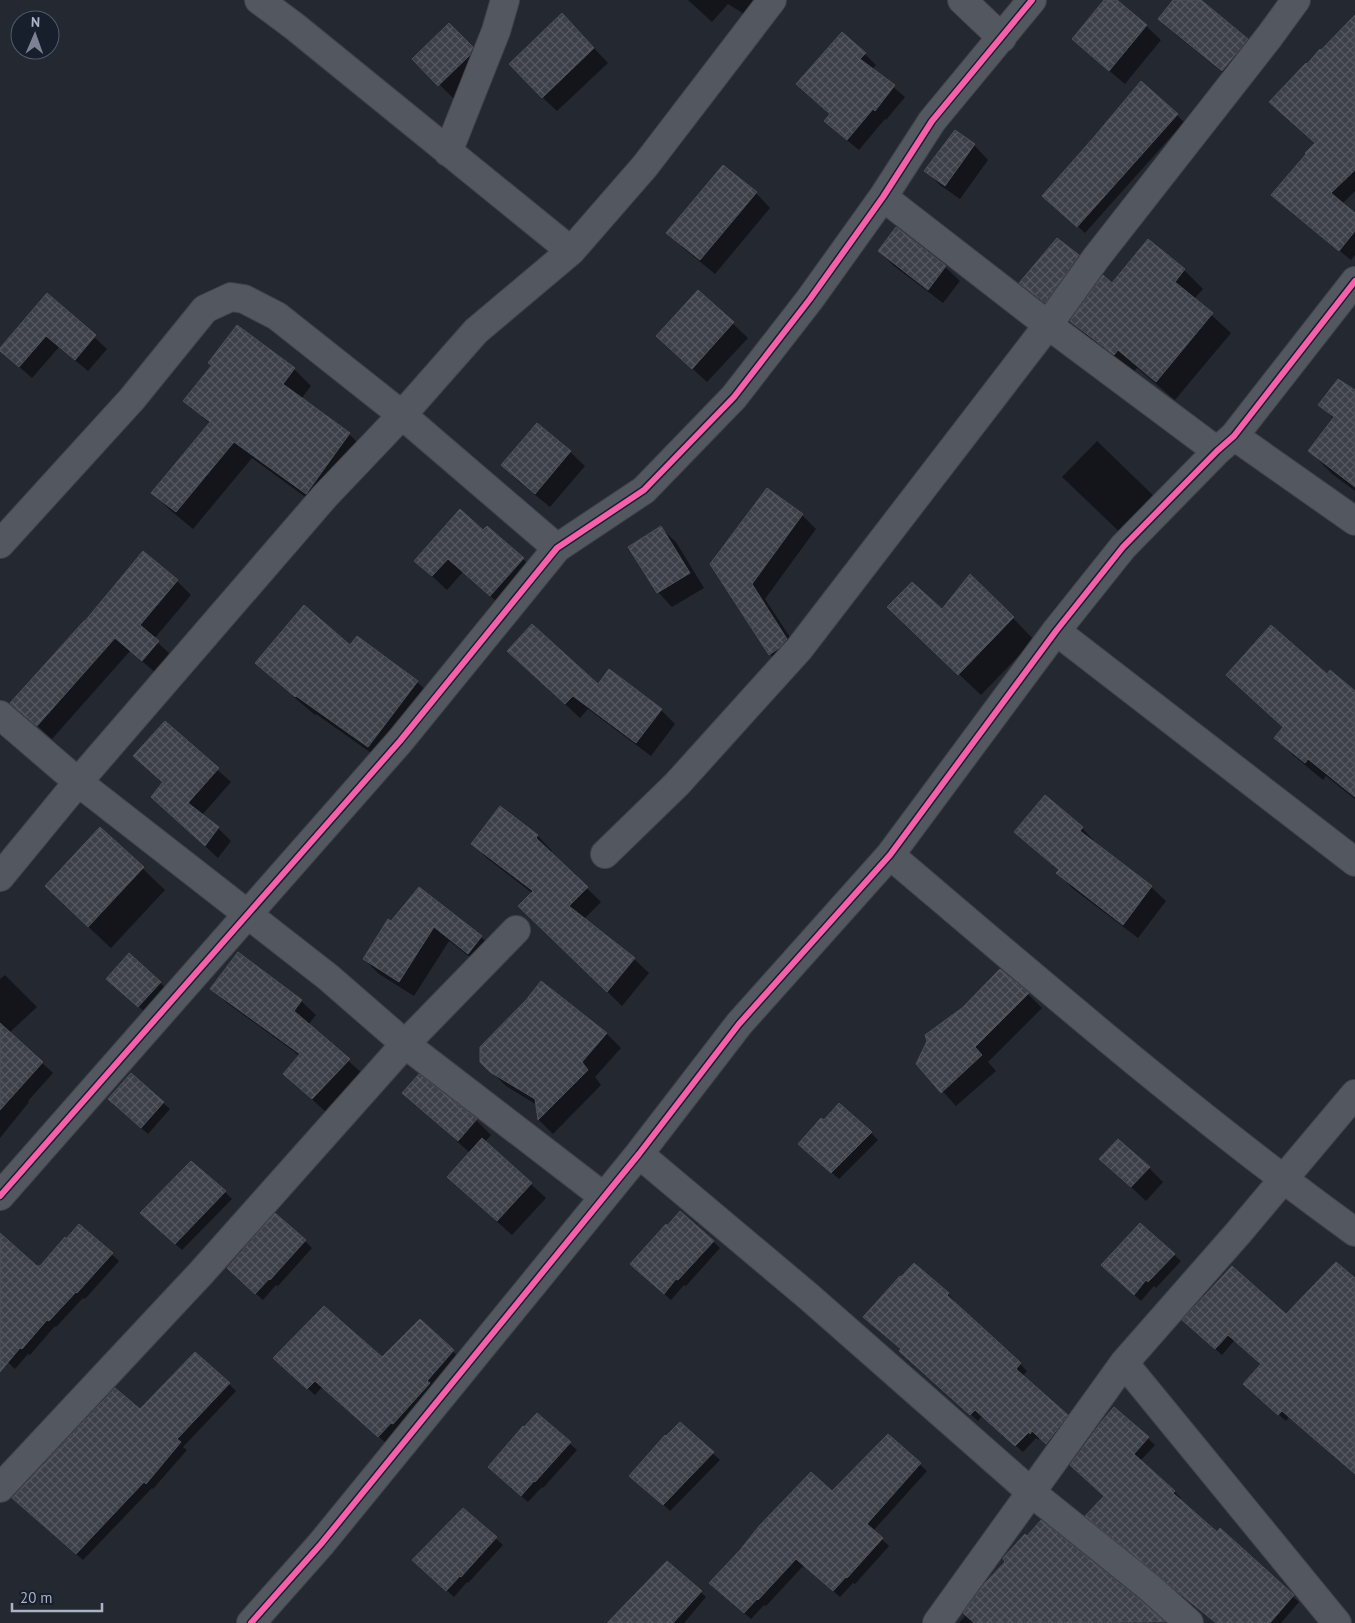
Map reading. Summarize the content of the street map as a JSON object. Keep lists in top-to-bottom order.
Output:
{
  "scale_bar": "20 m",
  "north": "top"
}
